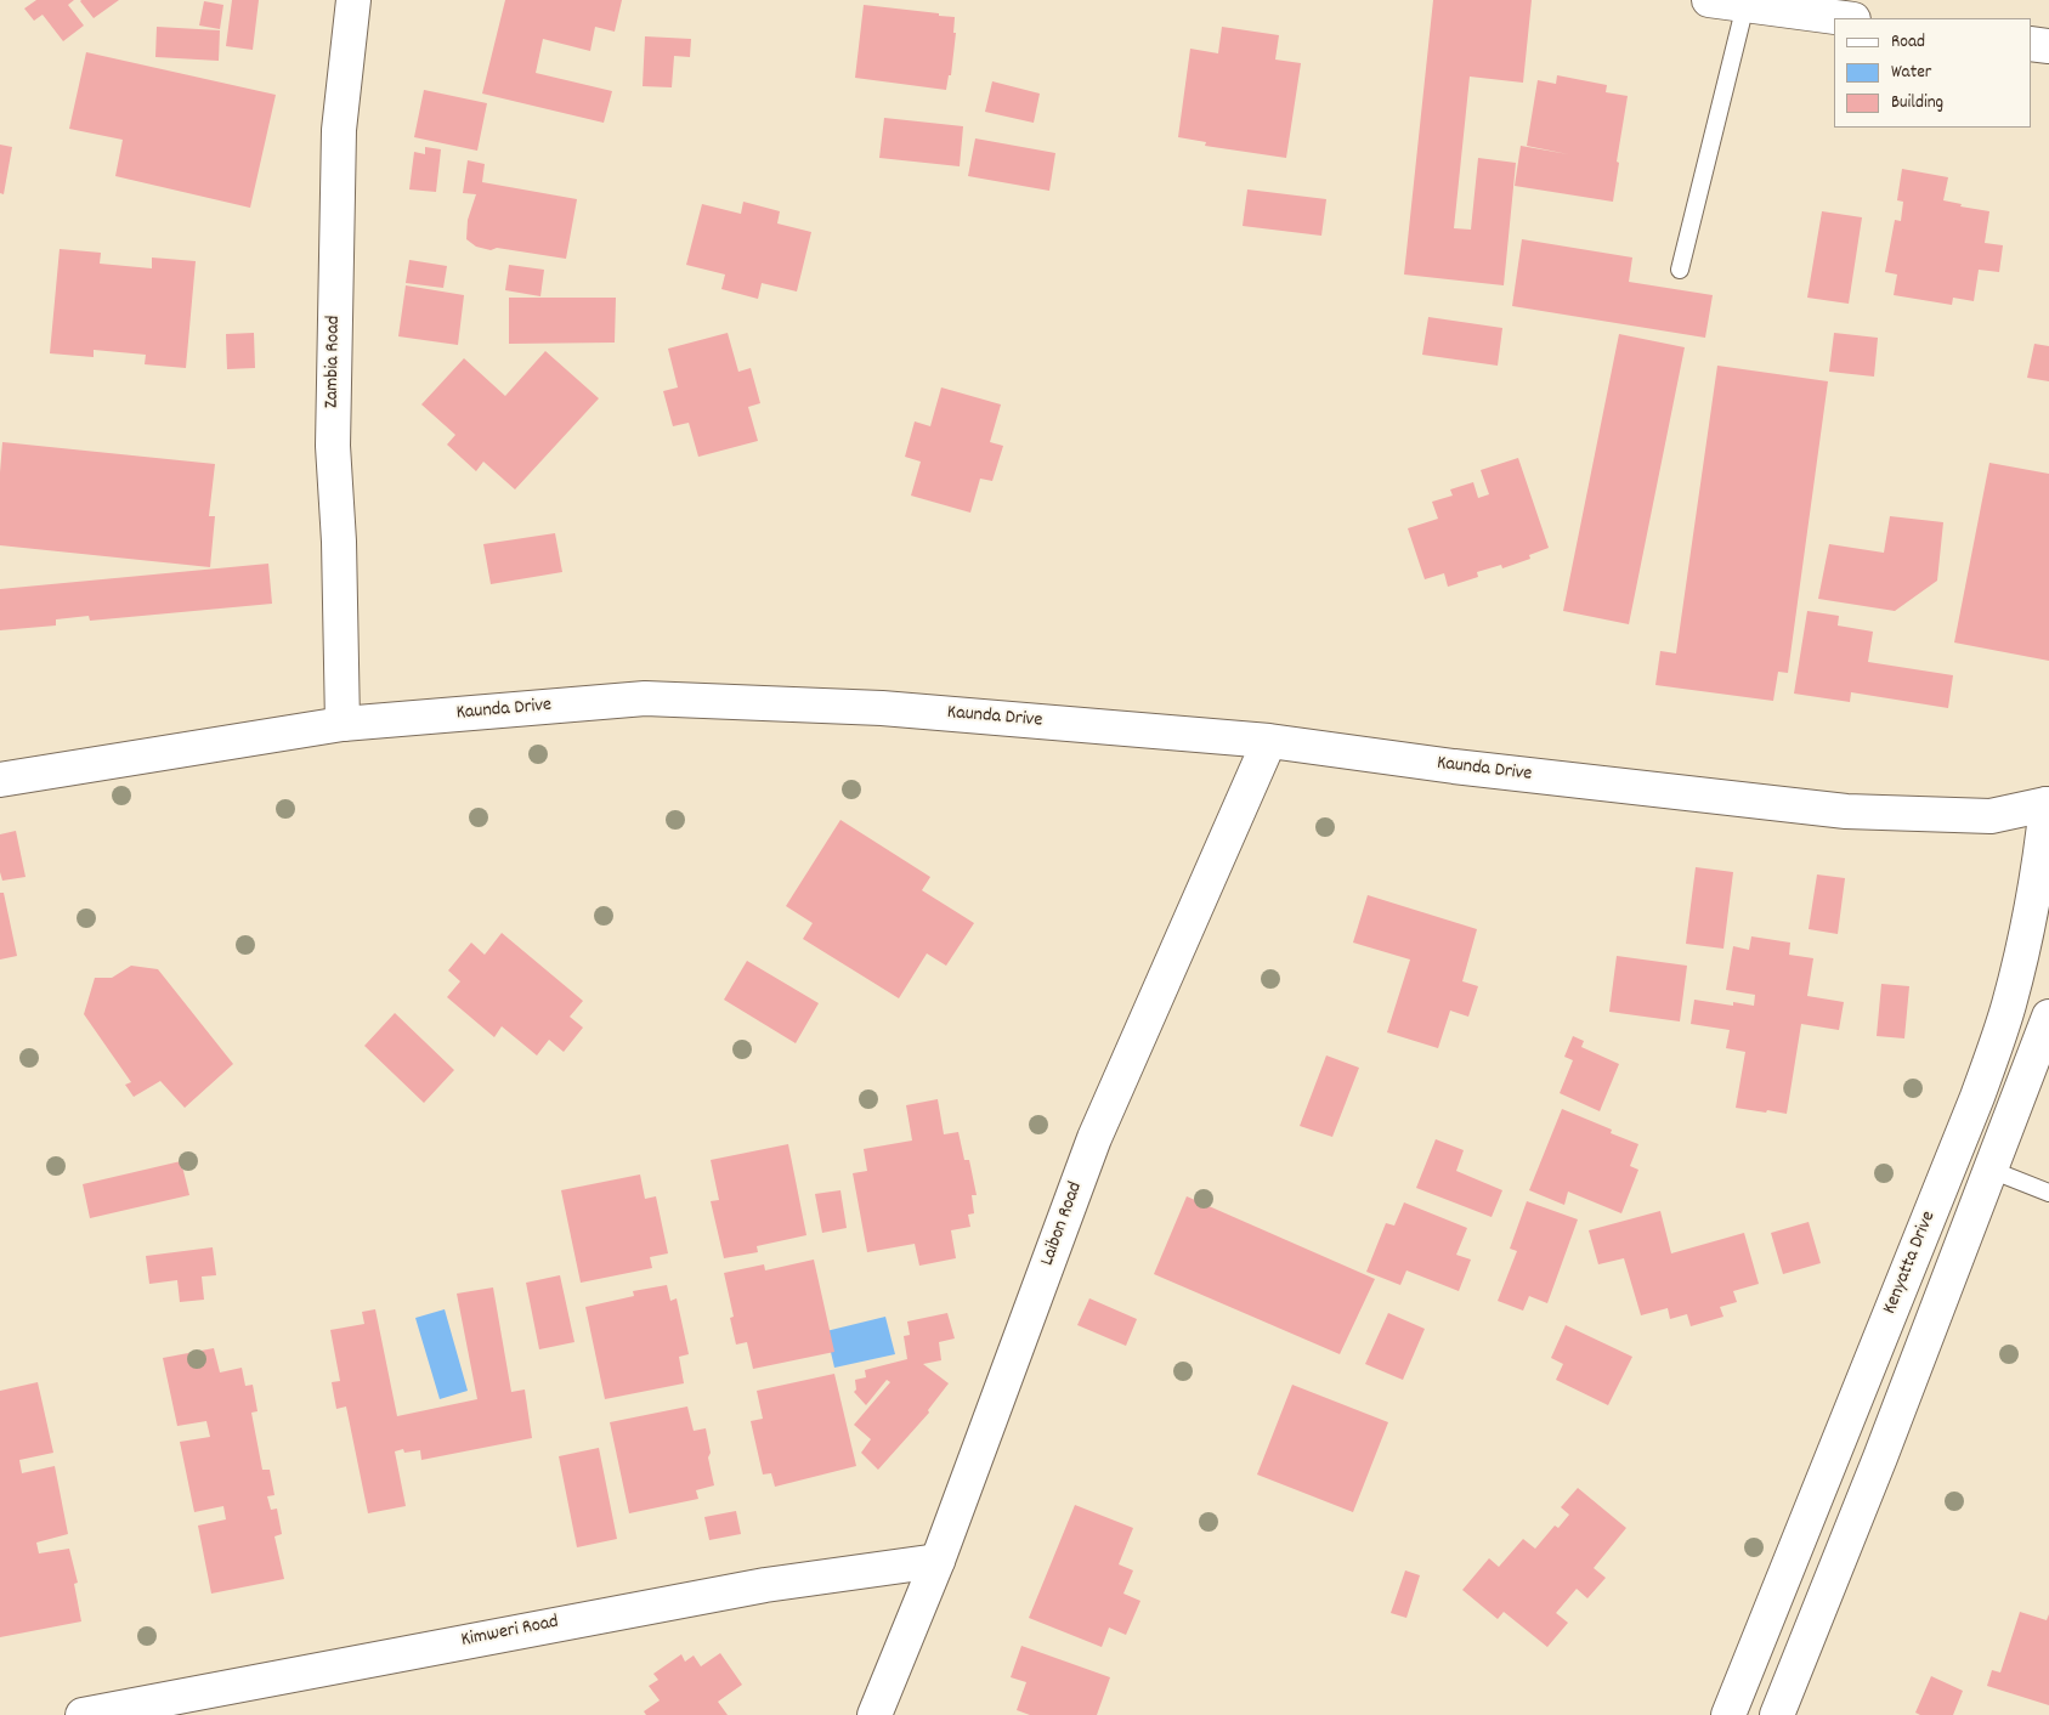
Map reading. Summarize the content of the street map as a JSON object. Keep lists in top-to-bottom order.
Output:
{
  "streets": {
    "street": [
      "Zambia Road",
      "Kaunda Drive",
      "Laibon Road",
      "Kenyatta Drive",
      "Kimweri Road"
    ]
  },
  "crossings": [
    ["Zambia Road", "Kaunda Drive"],
    ["Kaunda Drive", "Laibon Road"],
    ["Kaunda Drive", "Kenyatta Drive"],
    ["Laibon Road", "Kimweri Road"]
  ],
  "legend": ["Road", "Water", "Building"]
}
